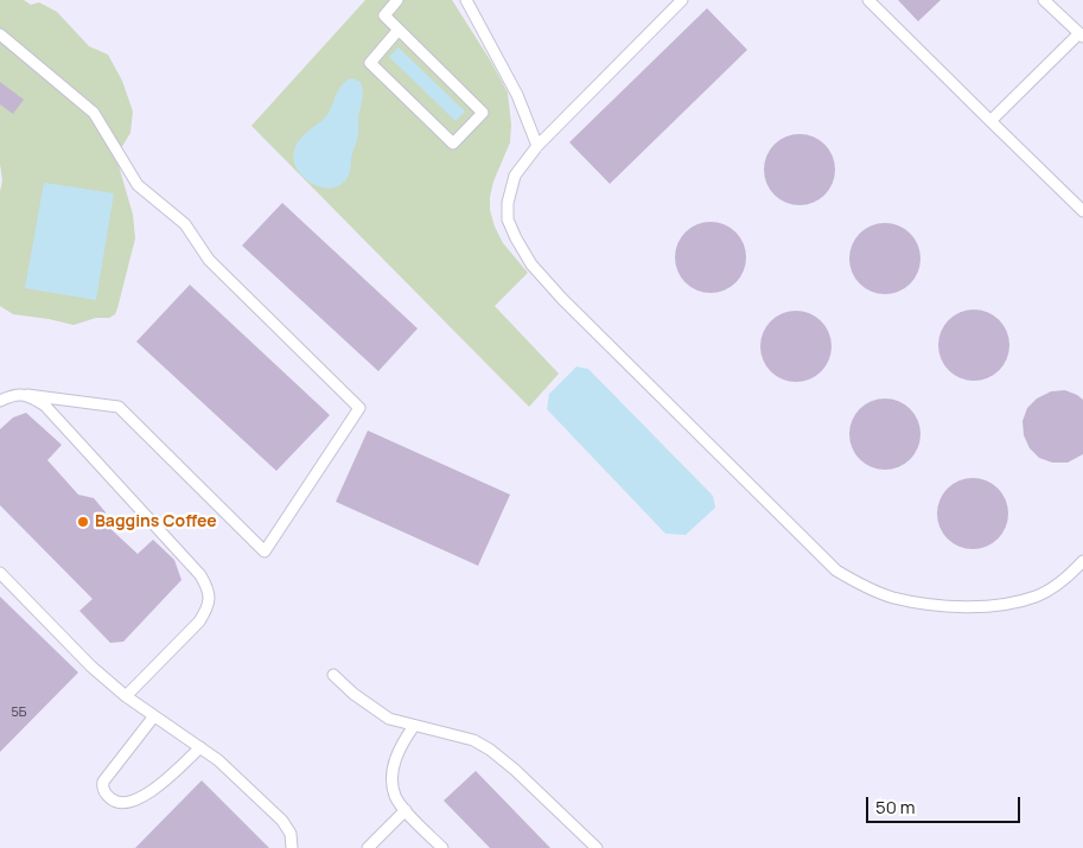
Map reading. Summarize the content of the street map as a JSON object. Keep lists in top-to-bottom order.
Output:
{
  "places": ["Baggins Coffee"],
  "house_numbers": ["5Б"],
  "scale_bar": "50 m"
}
